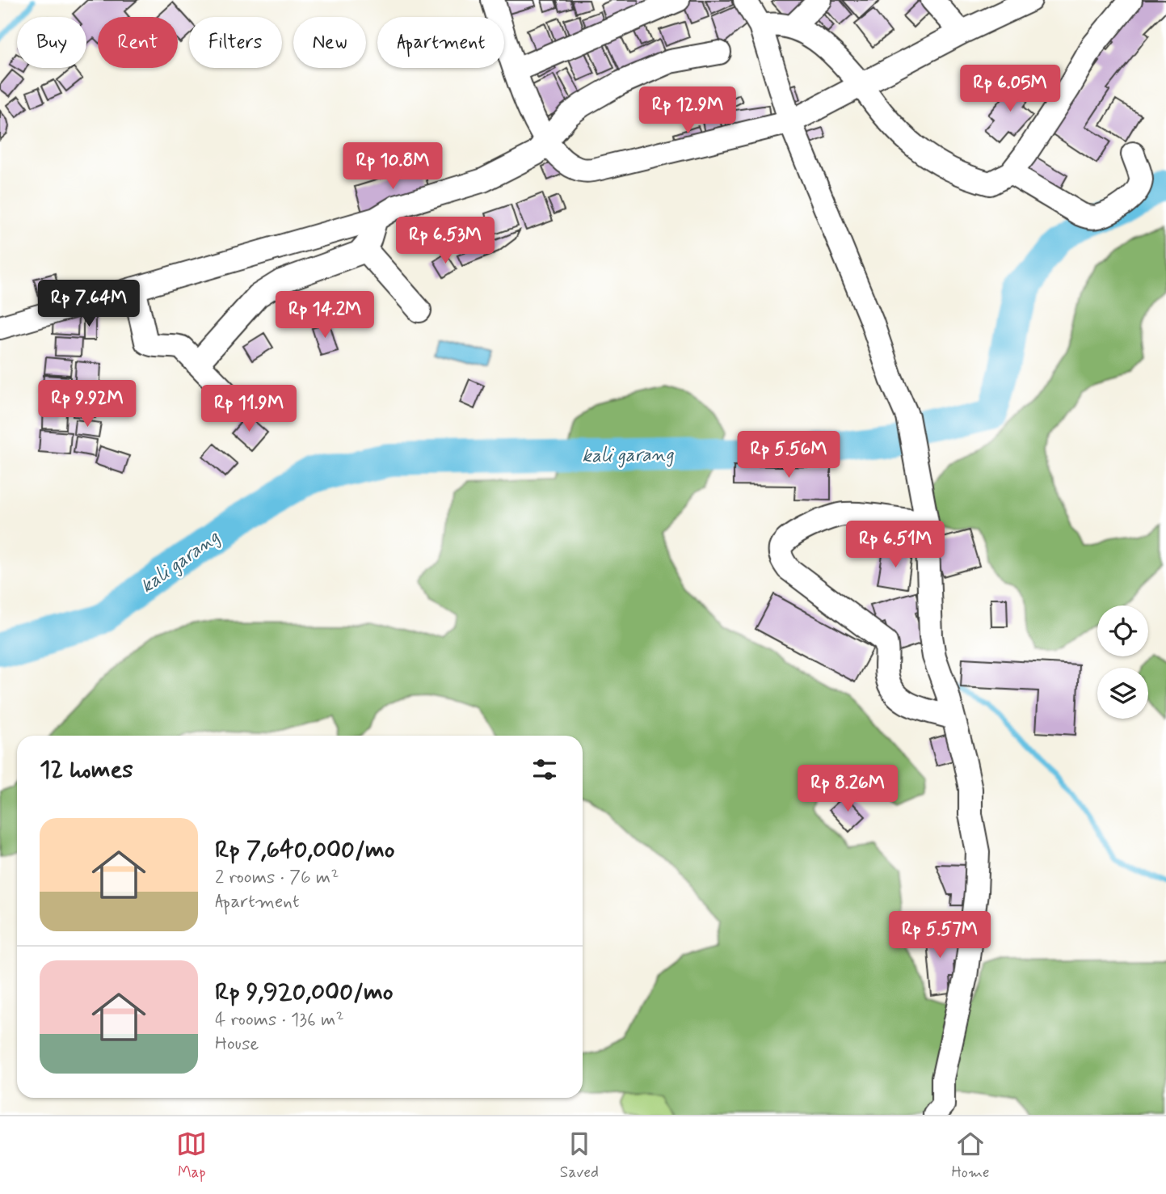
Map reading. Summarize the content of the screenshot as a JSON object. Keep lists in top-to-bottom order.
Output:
{
  "water": ["kali garang"],
  "page": {
    "chip": [
      "Buy",
      "Rent",
      "Filters",
      "New",
      "Apartment"
    ],
    "price": [
      "Rp 6.05M",
      "Rp 12.9M",
      "Rp 10.8M",
      "Rp 6.53M",
      "Rp 7.64M",
      "Rp 14.2M",
      "Rp 9.92M",
      "Rp 11.9M",
      "Rp 5.56M",
      "Rp 6.51M",
      "Rp 8.26M",
      "Rp 5.57M"
    ],
    "heading": "12 homes",
    "list": [
      {
        "name": "Rp 7,640,000/mo",
        "note": "2 rooms · 76 m² · Apartment"
      },
      {
        "name": "Rp 9,920,000/mo",
        "note": "4 rooms · 136 m² · House"
      }
    ],
    "tabs": ["Map", "Saved", "Home"]
  }
}
